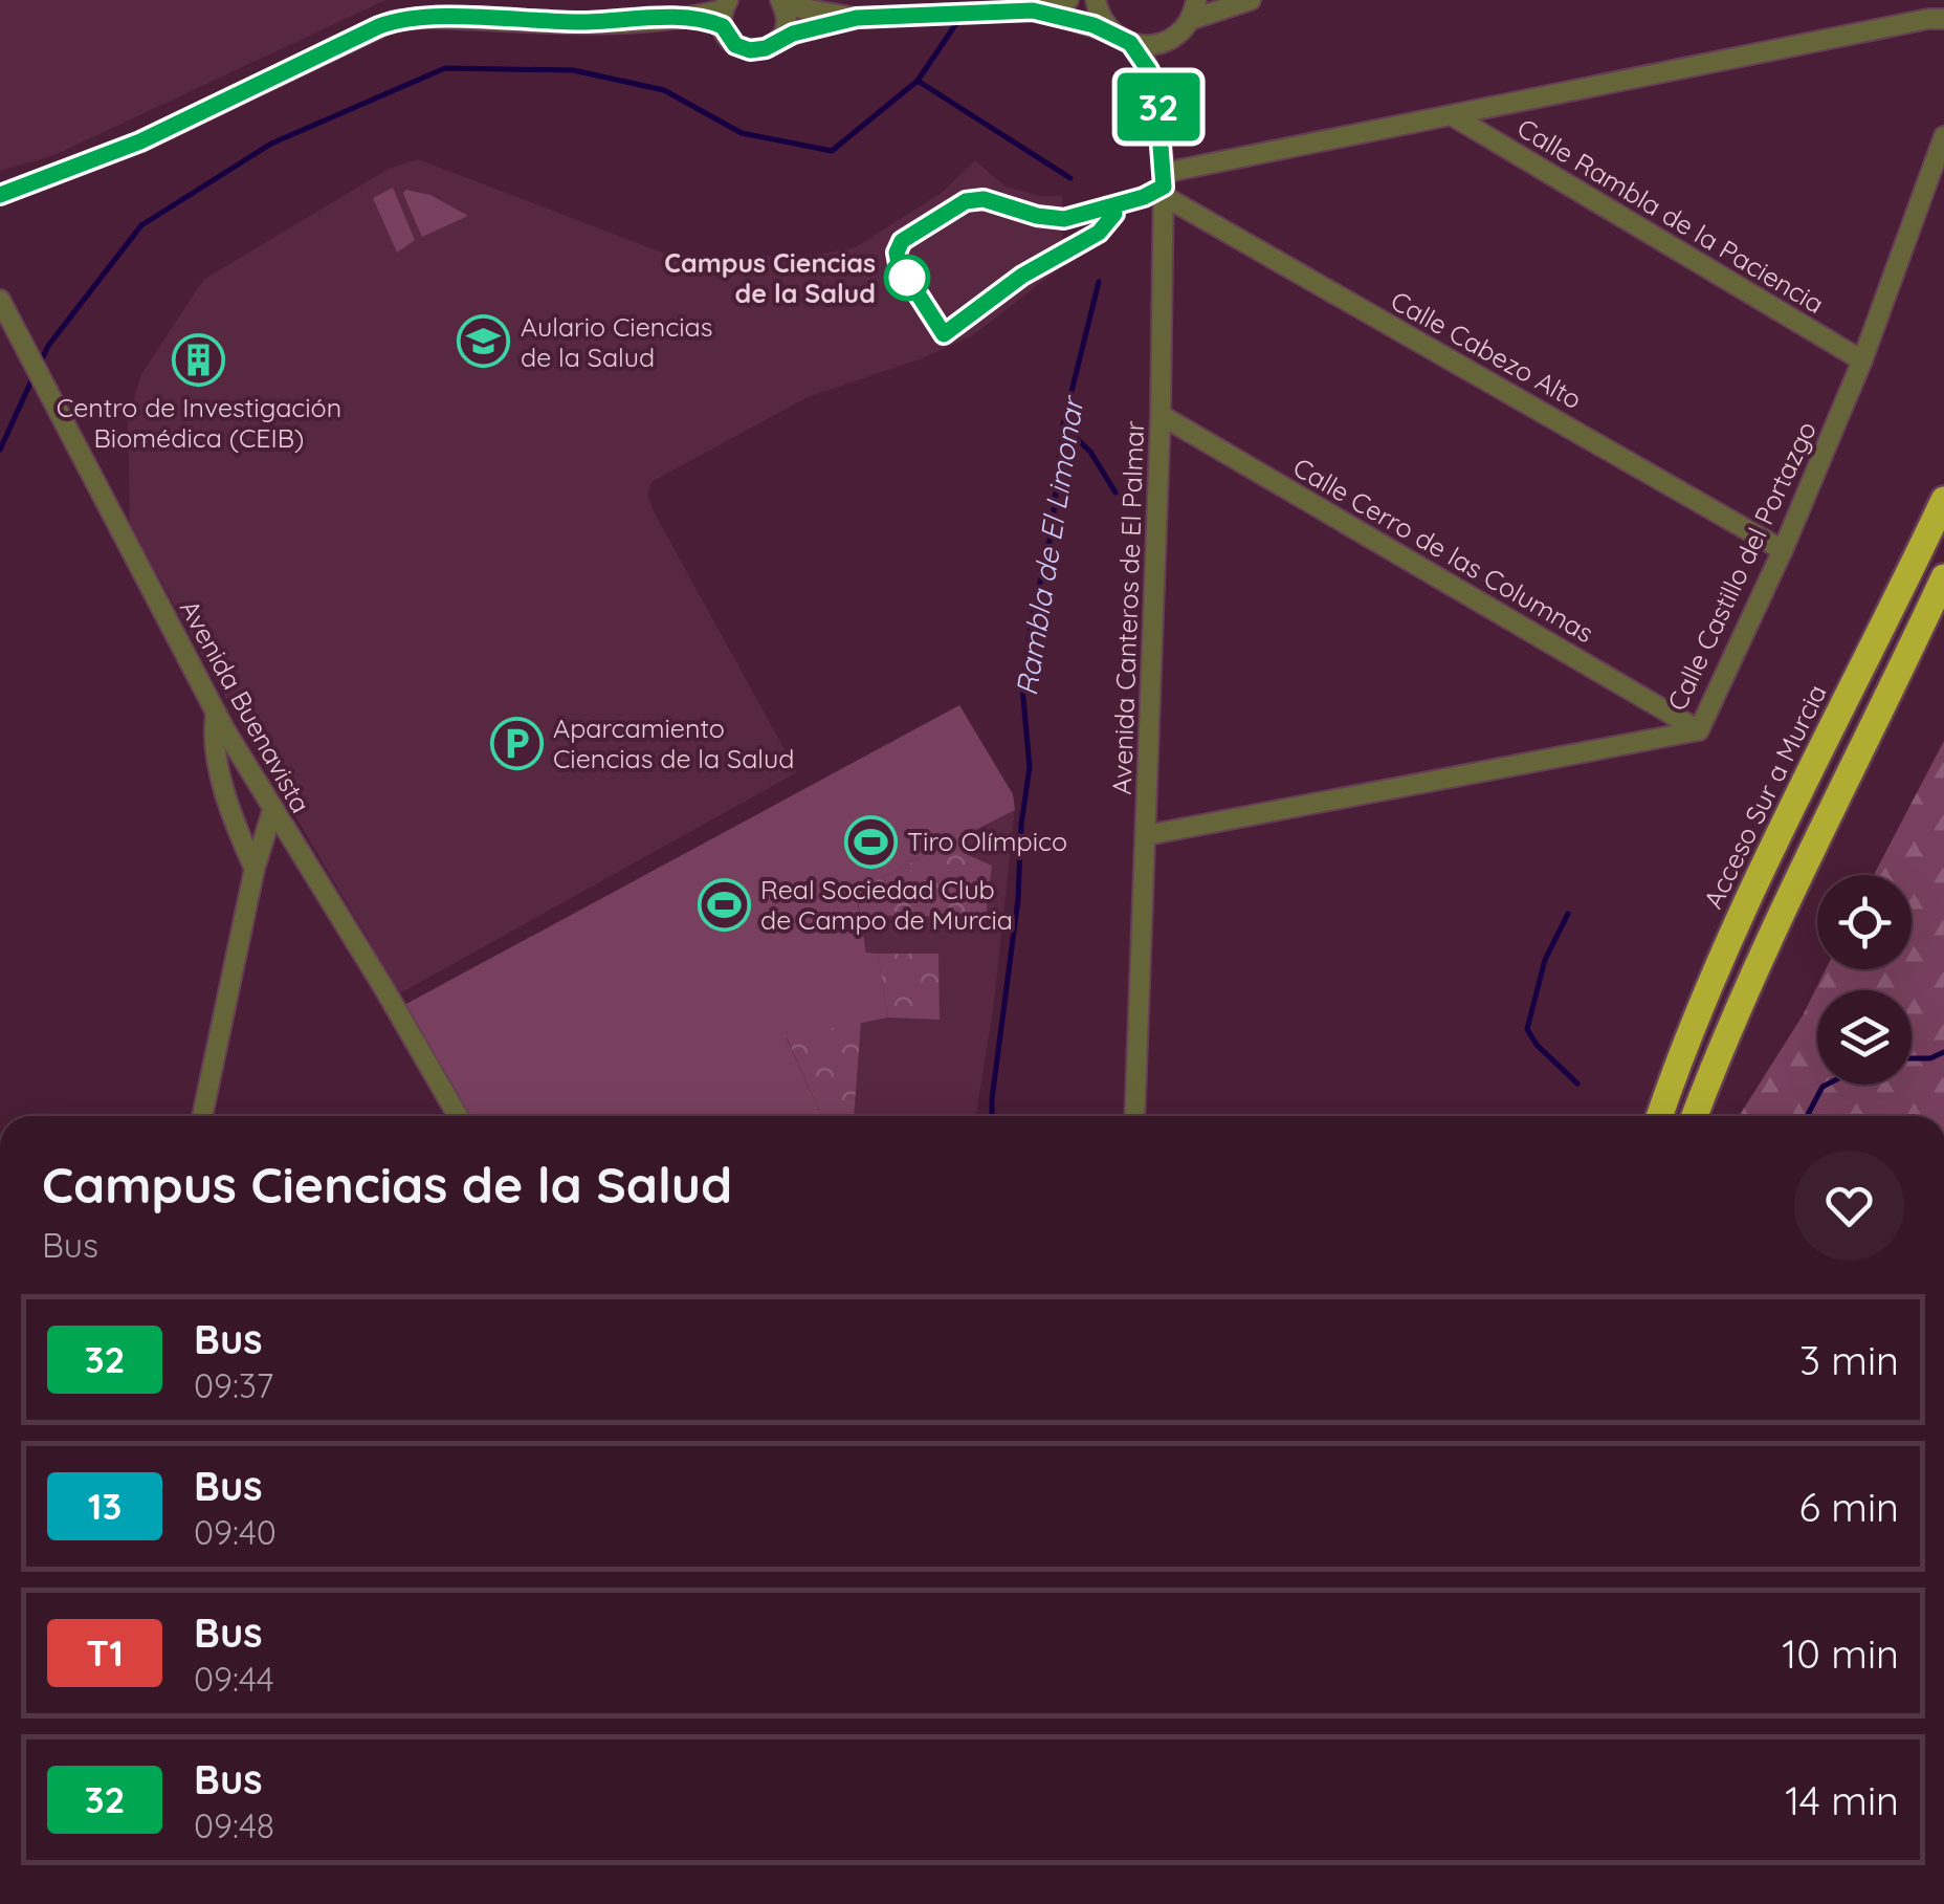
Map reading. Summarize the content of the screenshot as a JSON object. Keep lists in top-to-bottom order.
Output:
{
  "streets": {
    "highway": ["Acceso Sur a Murcia"],
    "street": [
      "Calle Rambla de la Paciencia",
      "Calle Cabezo Alto",
      "Calle Cerro de las Columnas",
      "Calle Castillo del Portazgo",
      "Avenida Canteros de El Palmar",
      "Avenida Buenavista"
    ]
  },
  "crossings": [
    ["Calle Rambla de la Paciencia", "Calle Castillo del Portazgo"],
    ["Calle Cabezo Alto", "Calle Castillo del Portazgo"],
    ["Calle Cabezo Alto", "Avenida Canteros de El Palmar"],
    ["Calle Cerro de las Columnas", "Calle Castillo del Portazgo"],
    ["Calle Cerro de las Columnas", "Avenida Canteros de El Palmar"],
    ["Calle Castillo del Portazgo", "Avenida Canteros de El Palmar"]
  ],
  "water": ["Rambla de El Limonar"],
  "places": {
    "other": ["Campus Ciencias de la Salud"],
    "school or university": ["Aulario Ciencias de la Salud"],
    "building": ["Centro de Investigación Biomédica (CEIB)"],
    "parking": ["Aparcamiento Ciencias de la Salud"],
    "sports": ["Tiro Olímpico", "Real Sociedad Club de Campo de Murcia"]
  },
  "lines": ["bus line 32"],
  "page": {
    "on_map": "32",
    "heading": ["Campus Ciencias de la Salud", "Bus"],
    "list": [
      {
        "mark": "32",
        "name": "Bus",
        "note": "09:37",
        "value": "3 min"
      },
      {
        "mark": "13",
        "name": "Bus",
        "note": "09:40",
        "value": "6 min"
      },
      {
        "mark": "T1",
        "name": "Bus",
        "note": "09:44",
        "value": "10 min"
      },
      {
        "mark": "32",
        "name": "Bus",
        "note": "09:48",
        "value": "14 min"
      }
    ]
  }
}
